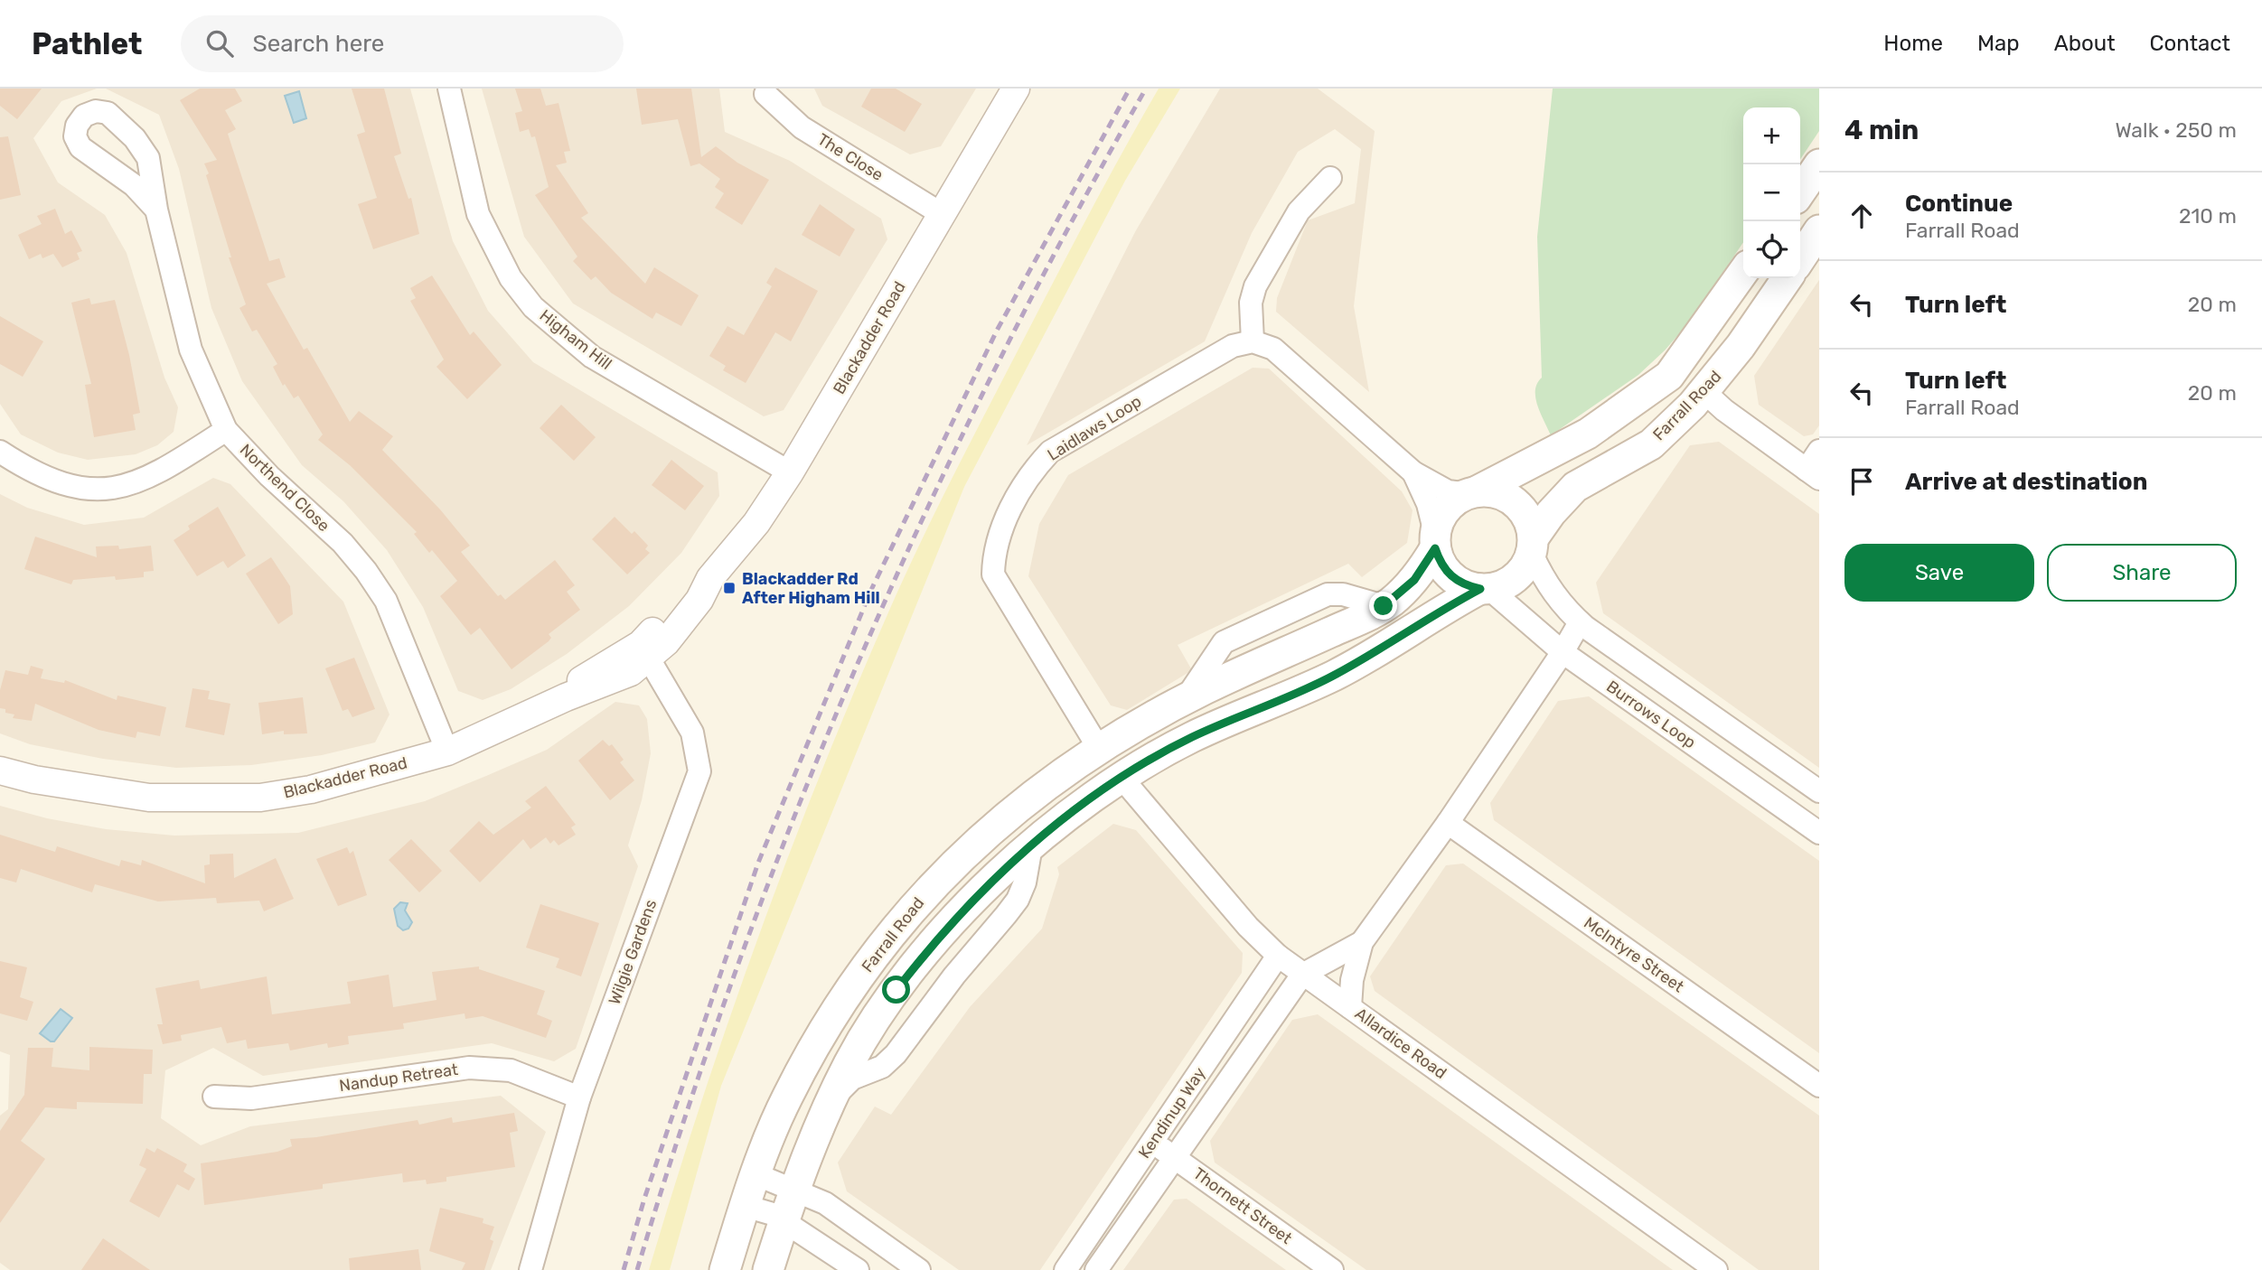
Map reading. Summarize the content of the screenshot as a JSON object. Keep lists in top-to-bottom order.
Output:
{
  "streets": {
    "main road": ["Farrall Road"],
    "street": [
      "The Close",
      "Blackadder Road",
      "Higham Hill",
      "Laidlaws Loop",
      "Northend Close",
      "Burrows Loop",
      "Wilgie Gardens",
      "McIntyre Street",
      "Allardice Road",
      "Nandup Retreat",
      "Kendinup Way",
      "Thornett Street"
    ]
  },
  "crossings": [
    ["The Close", "Blackadder Road"],
    ["Blackadder Road", "Higham Hill"],
    ["Blackadder Road", "Northend Close"],
    ["Blackadder Road", "Wilgie Gardens"],
    ["Farrall Road", "Laidlaws Loop"],
    ["Farrall Road", "Burrows Loop"],
    ["Wilgie Gardens", "Nandup Retreat"],
    ["Allardice Road", "Kendinup Way"],
    ["Kendinup Way", "Thornett Street"]
  ],
  "places": {
    "transit": ["Blackadder Rd After Higham Hill"]
  },
  "page": {
    "header": "Pathlet",
    "search": "Search here",
    "nav": [
      "Home",
      "Map",
      "About",
      "Contact"
    ],
    "heading": ["4 min", "Walk · 250 m"],
    "map_buttons": ["+", "−"],
    "list": [
      ["Continue", "Farrall Road", "210 m"],
      ["Turn left", "20 m"],
      ["Turn left", "Farrall Road", "20 m"],
      "Arrive at destination"
    ],
    "buttons": ["Save", "Share"]
  }
}
